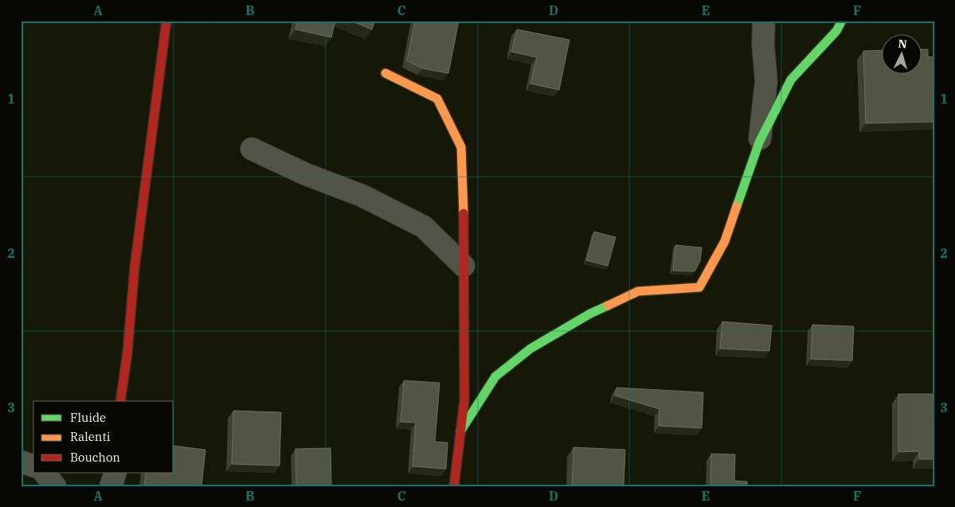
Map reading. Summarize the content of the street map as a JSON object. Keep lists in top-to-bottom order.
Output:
{
  "legend": ["Fluide", "Ralenti", "Bouchon"],
  "north": "top",
  "grid": {
    "columns": [
      "A",
      "B",
      "C",
      "D",
      "E",
      "F"
    ],
    "rows": ["1", "2", "3"]
  }
}
